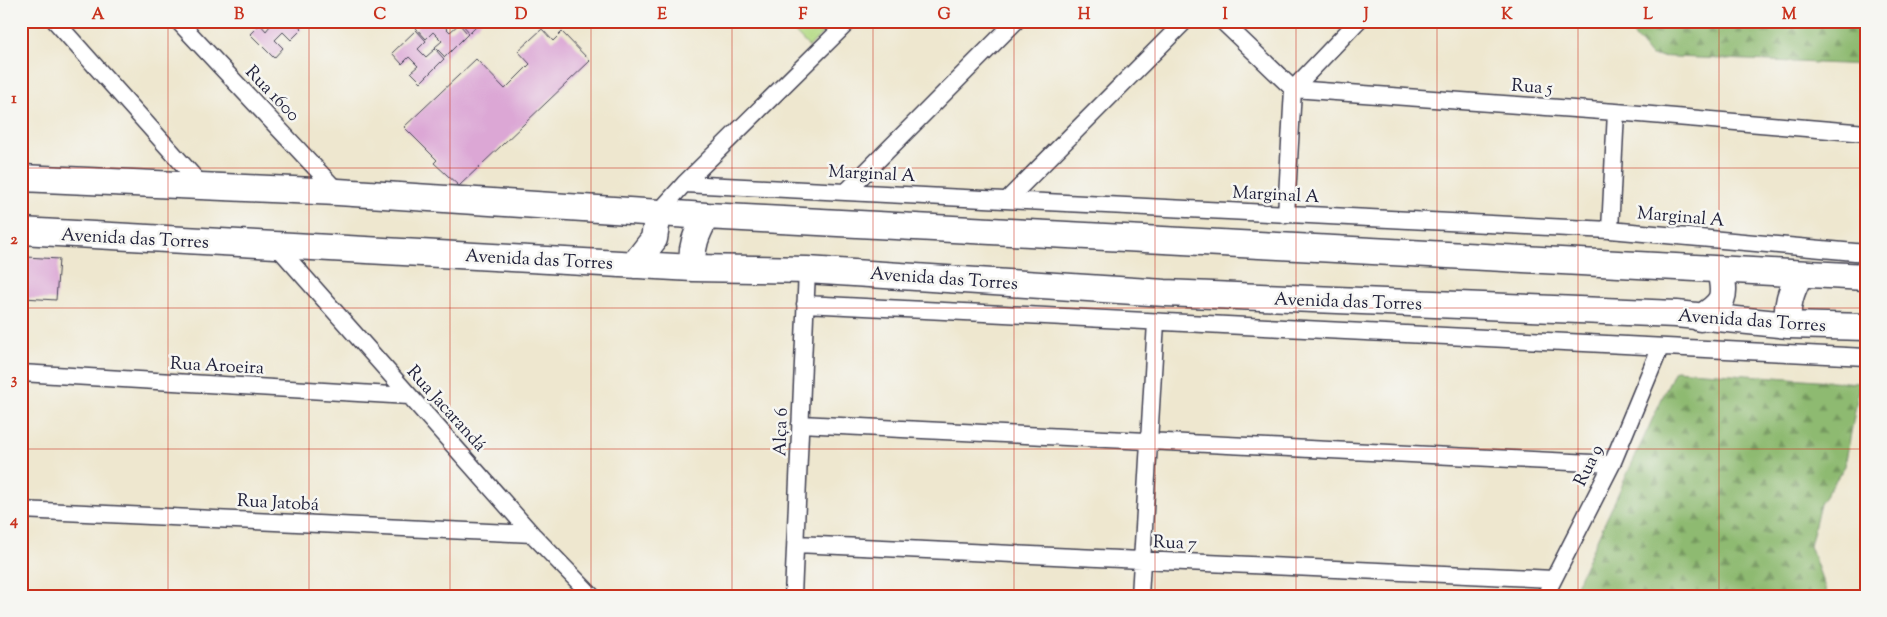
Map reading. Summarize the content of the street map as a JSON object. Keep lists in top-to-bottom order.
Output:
{
  "streets": {
    "main road": ["Avenida das Torres"],
    "street": [
      "Rua 5",
      "Rua 1600",
      "Marginal A",
      "Rua Aroeira",
      "Rua Jacarandá",
      "Alça 6",
      "Rua 9",
      "Rua Jatobá",
      "Rua 7"
    ]
  },
  "crossings": [
    ["Avenida das Torres", "Rua Jacarandá"],
    ["Avenida das Torres", "Alça 6"],
    ["Rua Aroeira", "Rua Jacarandá"],
    ["Rua Jacarandá", "Rua Jatobá"],
    ["Alça 6", "Rua 7"],
    ["Rua 9", "Rua 7"]
  ],
  "grid": {
    "columns": [
      "A",
      "B",
      "C",
      "D",
      "E",
      "F",
      "G",
      "H",
      "I",
      "J",
      "K",
      "L",
      "M"
    ],
    "rows": [
      "1",
      "2",
      "3",
      "4"
    ]
  }
}
